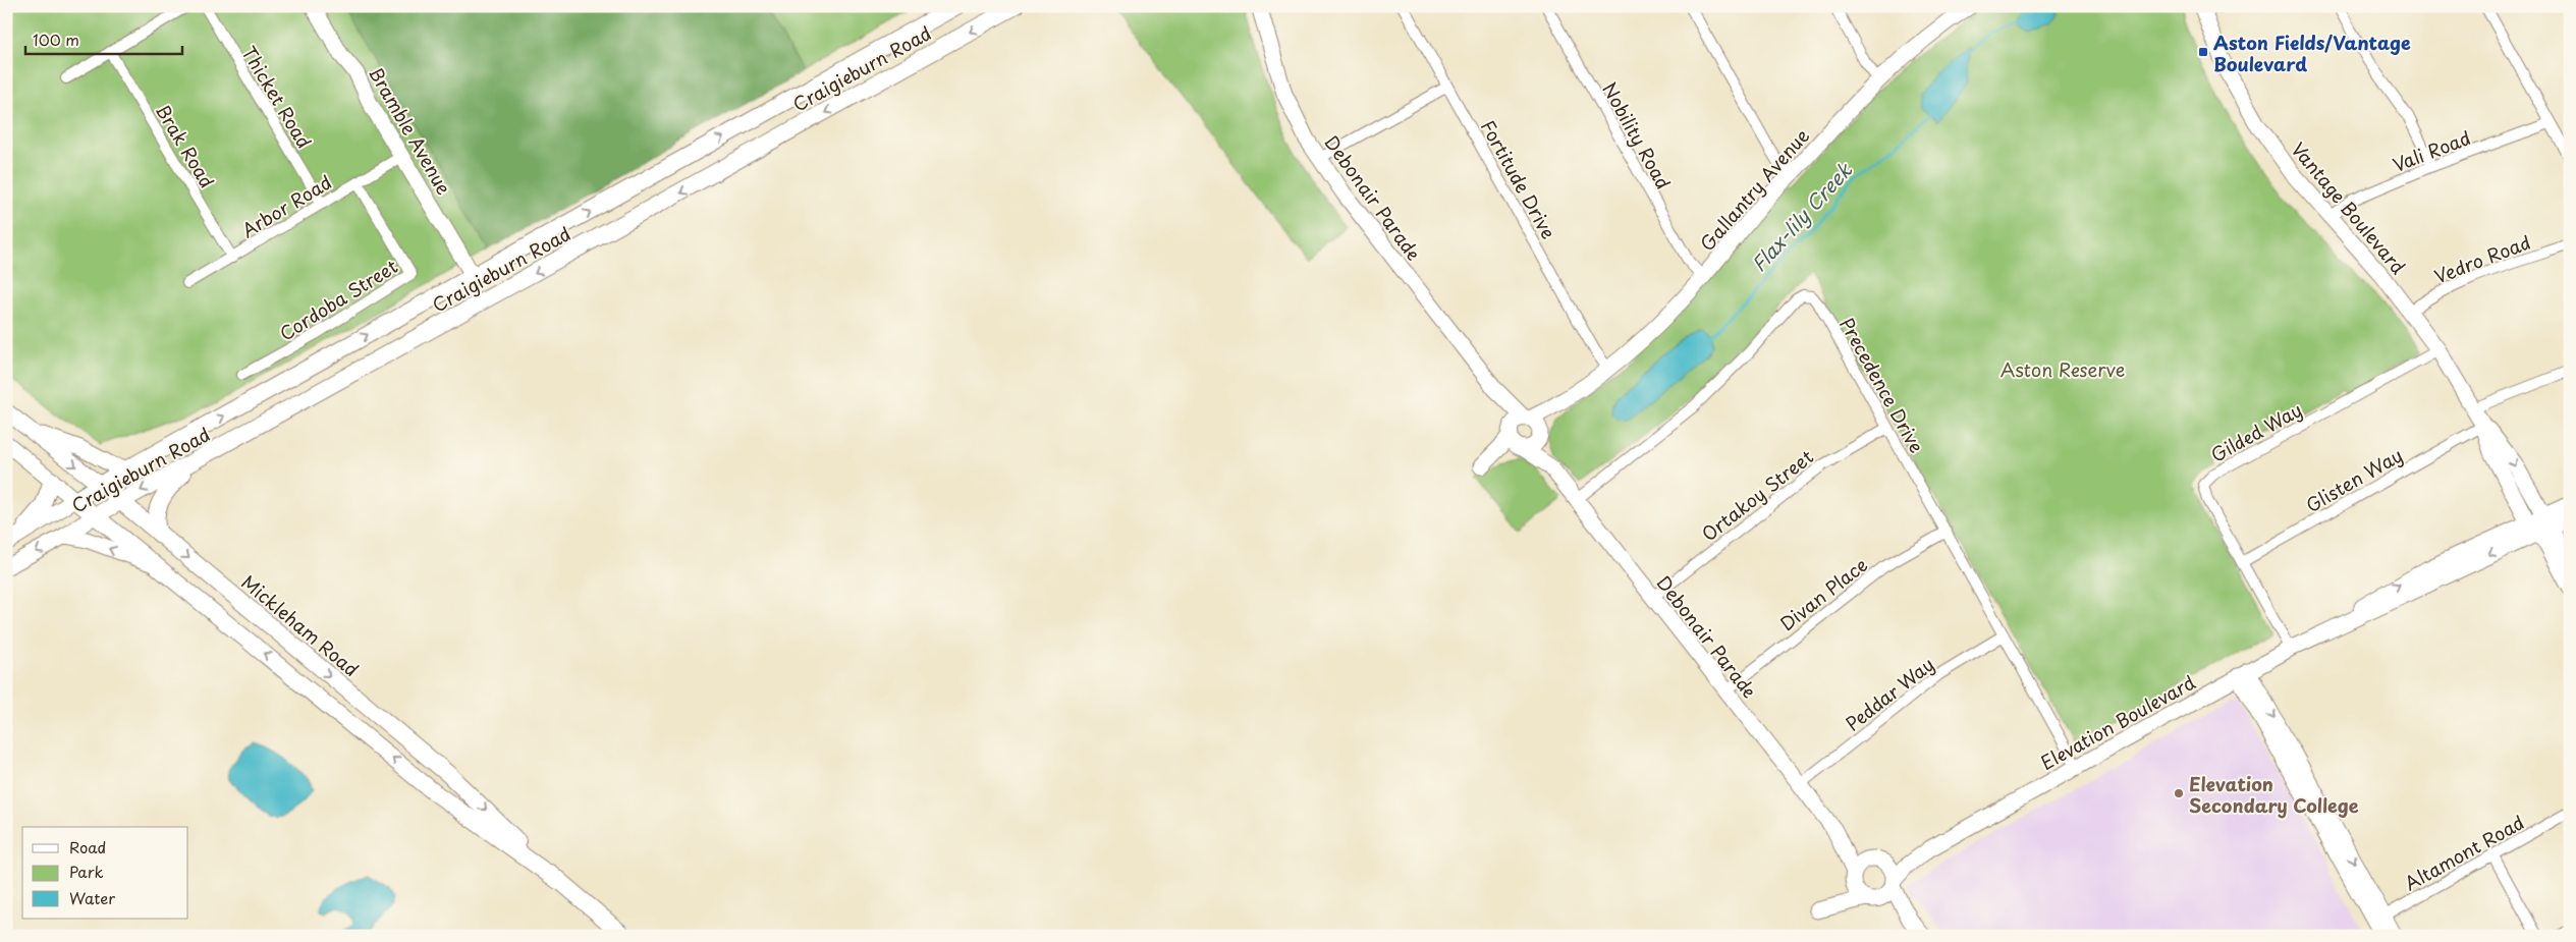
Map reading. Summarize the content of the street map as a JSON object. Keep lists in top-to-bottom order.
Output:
{
  "streets": {
    "main road": ["Craigieburn Road", "Mickleham Road"],
    "street": [
      "Thicket Road",
      "Bramble Avenue",
      "Nobility Road",
      "Brak Road",
      "Vali Road",
      "Fortitude Drive",
      "Gallantry Avenue",
      "Debonair Parade",
      "Arbor Road",
      "Vantage Boulevard",
      "Vedro Road",
      "Cordoba Street",
      "Precedence Drive",
      "Gilded Way",
      "Glisten Way",
      "Ortakoy Street",
      "Divan Place",
      "Peddar Way",
      "Elevation Boulevard",
      "Altamont Road"
    ]
  },
  "crossings": [
    ["Craigieburn Road", "Bramble Avenue"],
    ["Craigieburn Road", "Mickleham Road"],
    ["Thicket Road", "Arbor Road"],
    ["Bramble Avenue", "Arbor Road"],
    ["Nobility Road", "Gallantry Avenue"],
    ["Brak Road", "Arbor Road"],
    ["Vali Road", "Vantage Boulevard"],
    ["Fortitude Drive", "Gallantry Avenue"],
    ["Gallantry Avenue", "Debonair Parade"],
    ["Debonair Parade", "Precedence Drive"],
    ["Debonair Parade", "Ortakoy Street"],
    ["Debonair Parade", "Divan Place"],
    ["Debonair Parade", "Peddar Way"],
    ["Debonair Parade", "Elevation Boulevard"],
    ["Arbor Road", "Cordoba Street"],
    ["Vantage Boulevard", "Vedro Road"],
    ["Vantage Boulevard", "Gilded Way"],
    ["Vantage Boulevard", "Glisten Way"],
    ["Vantage Boulevard", "Elevation Boulevard"],
    ["Precedence Drive", "Ortakoy Street"],
    ["Precedence Drive", "Divan Place"],
    ["Precedence Drive", "Peddar Way"],
    ["Precedence Drive", "Elevation Boulevard"],
    ["Gilded Way", "Glisten Way"],
    ["Gilded Way", "Elevation Boulevard"]
  ],
  "water": ["Flax-lily Creek"],
  "parks": ["Aston Reserve"],
  "places": {
    "transit": ["Aston Fields/Vantage Boulevard"],
    "other": ["Elevation Secondary College"]
  },
  "legend": ["Road", "Park", "Water"],
  "scale_bar": "100 m"
}
